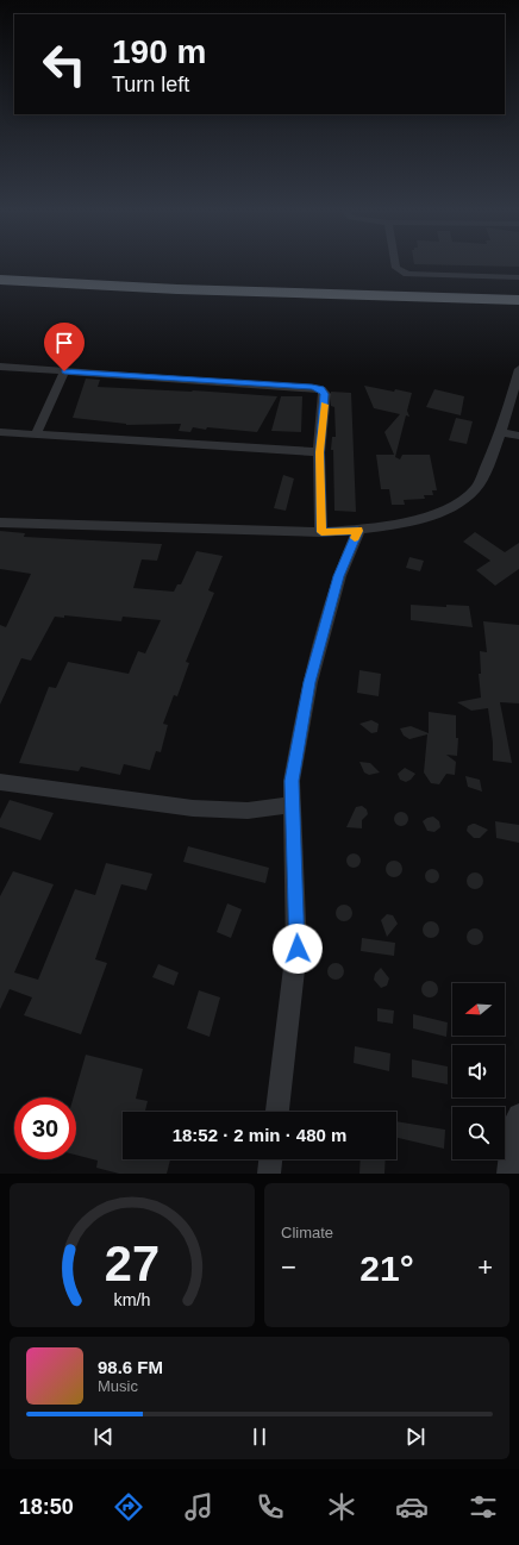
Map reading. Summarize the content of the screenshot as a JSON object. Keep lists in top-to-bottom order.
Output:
{
  "north": "left",
  "page": {
    "turn": ["190 m", "Turn left"],
    "limit": "30",
    "trip": "18:52 · 2 min · 480 m",
    "tile": "Climate",
    "heat": ["−", "21°", "+"],
    "song": ["98.6 FM", "Music"],
    "tabs": "18:50",
    "gauge": ["27", "km/h"]
  }
}
